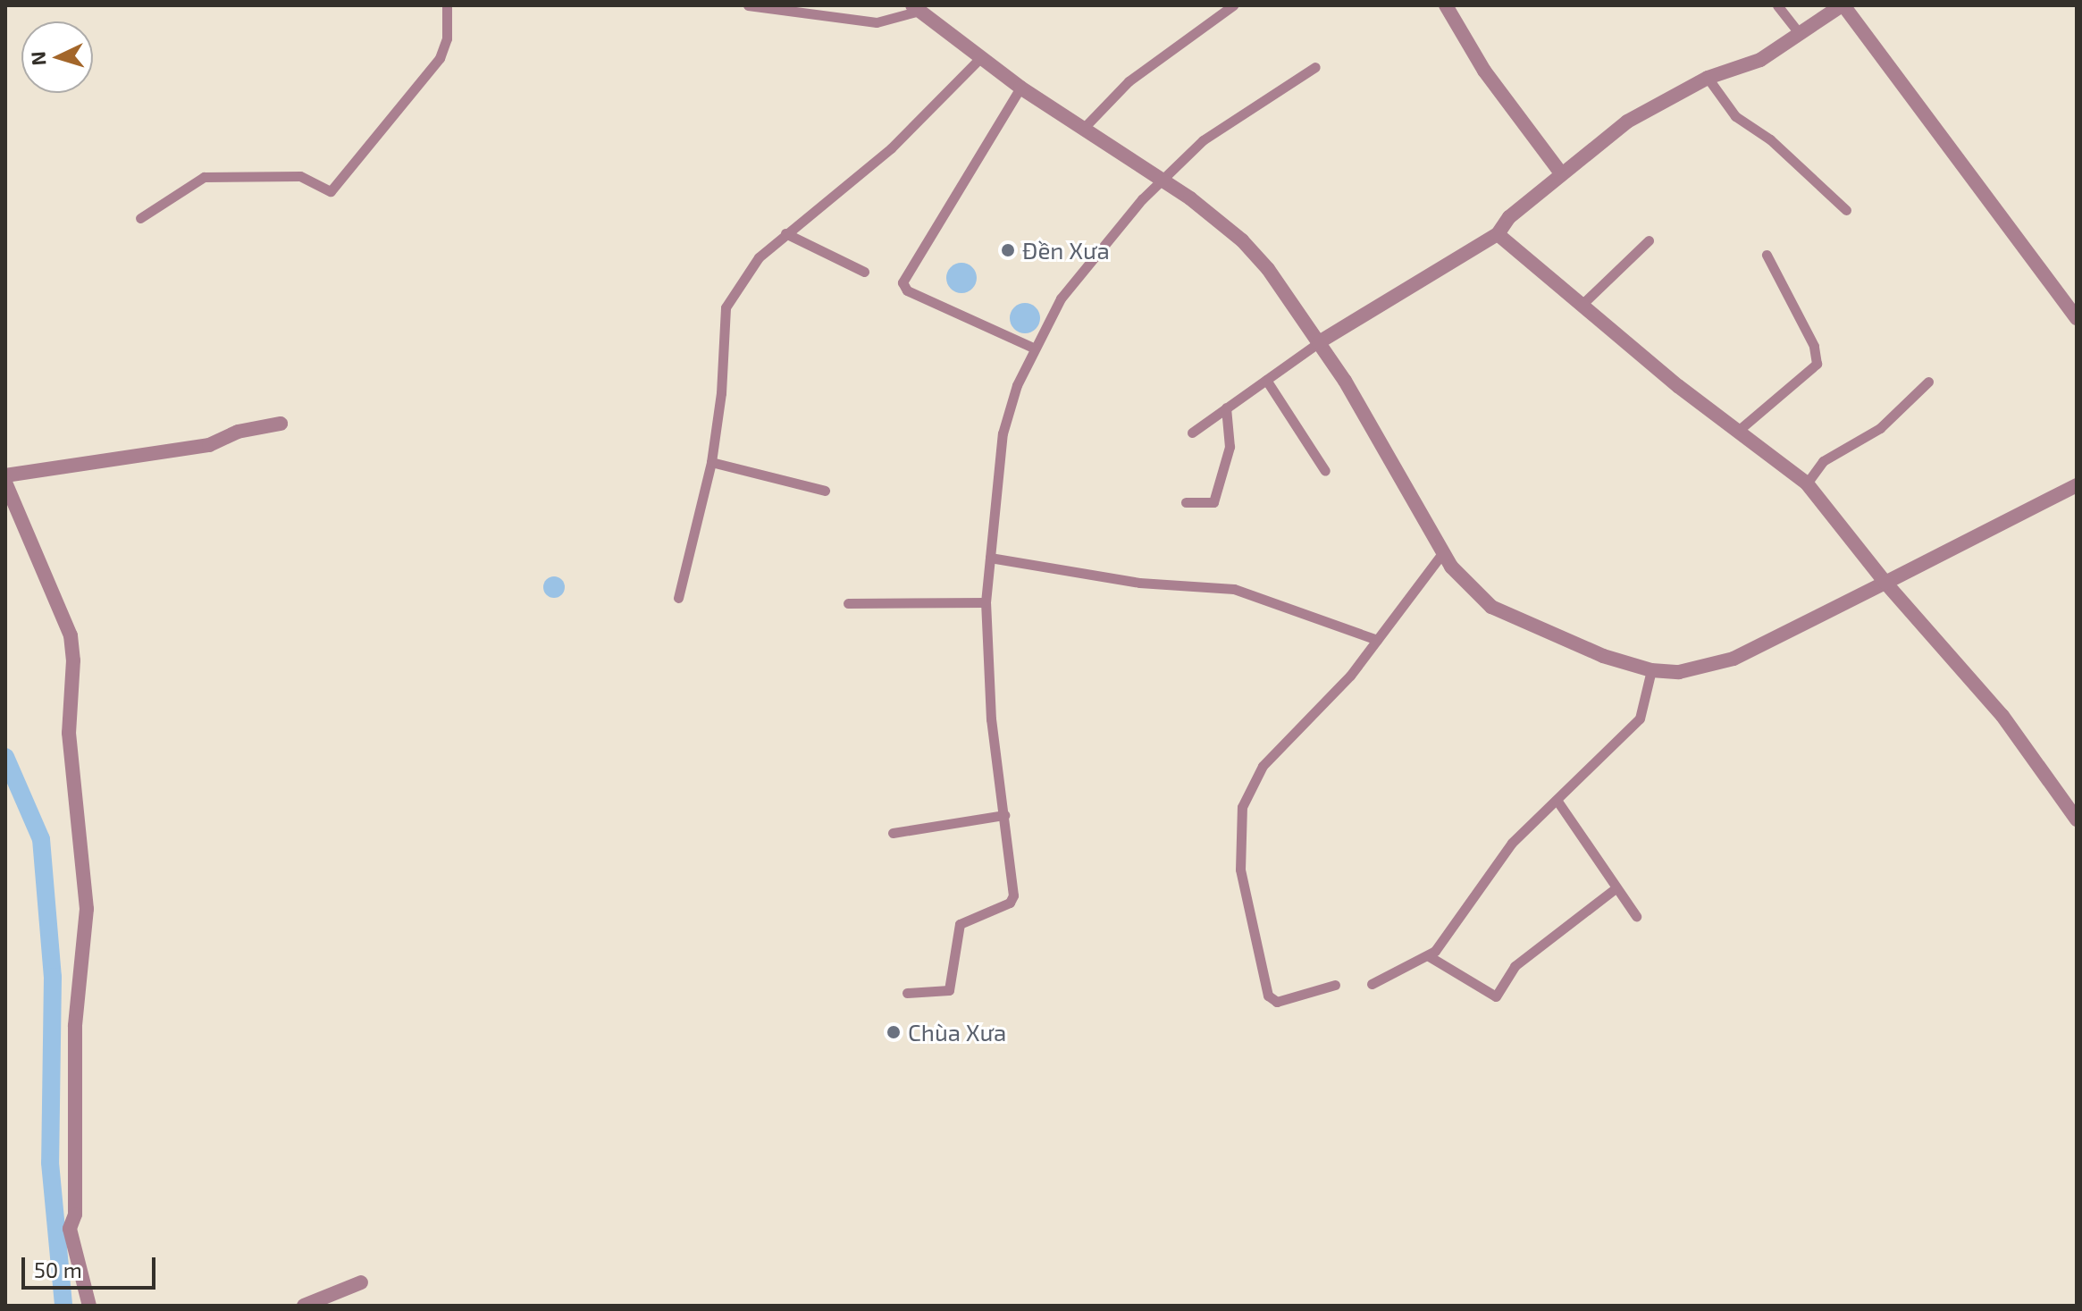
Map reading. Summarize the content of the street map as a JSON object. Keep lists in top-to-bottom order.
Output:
{
  "places": ["Đền Xưa", "Chùa Xưa"],
  "scale_bar": "50 m",
  "north": "left"
}
